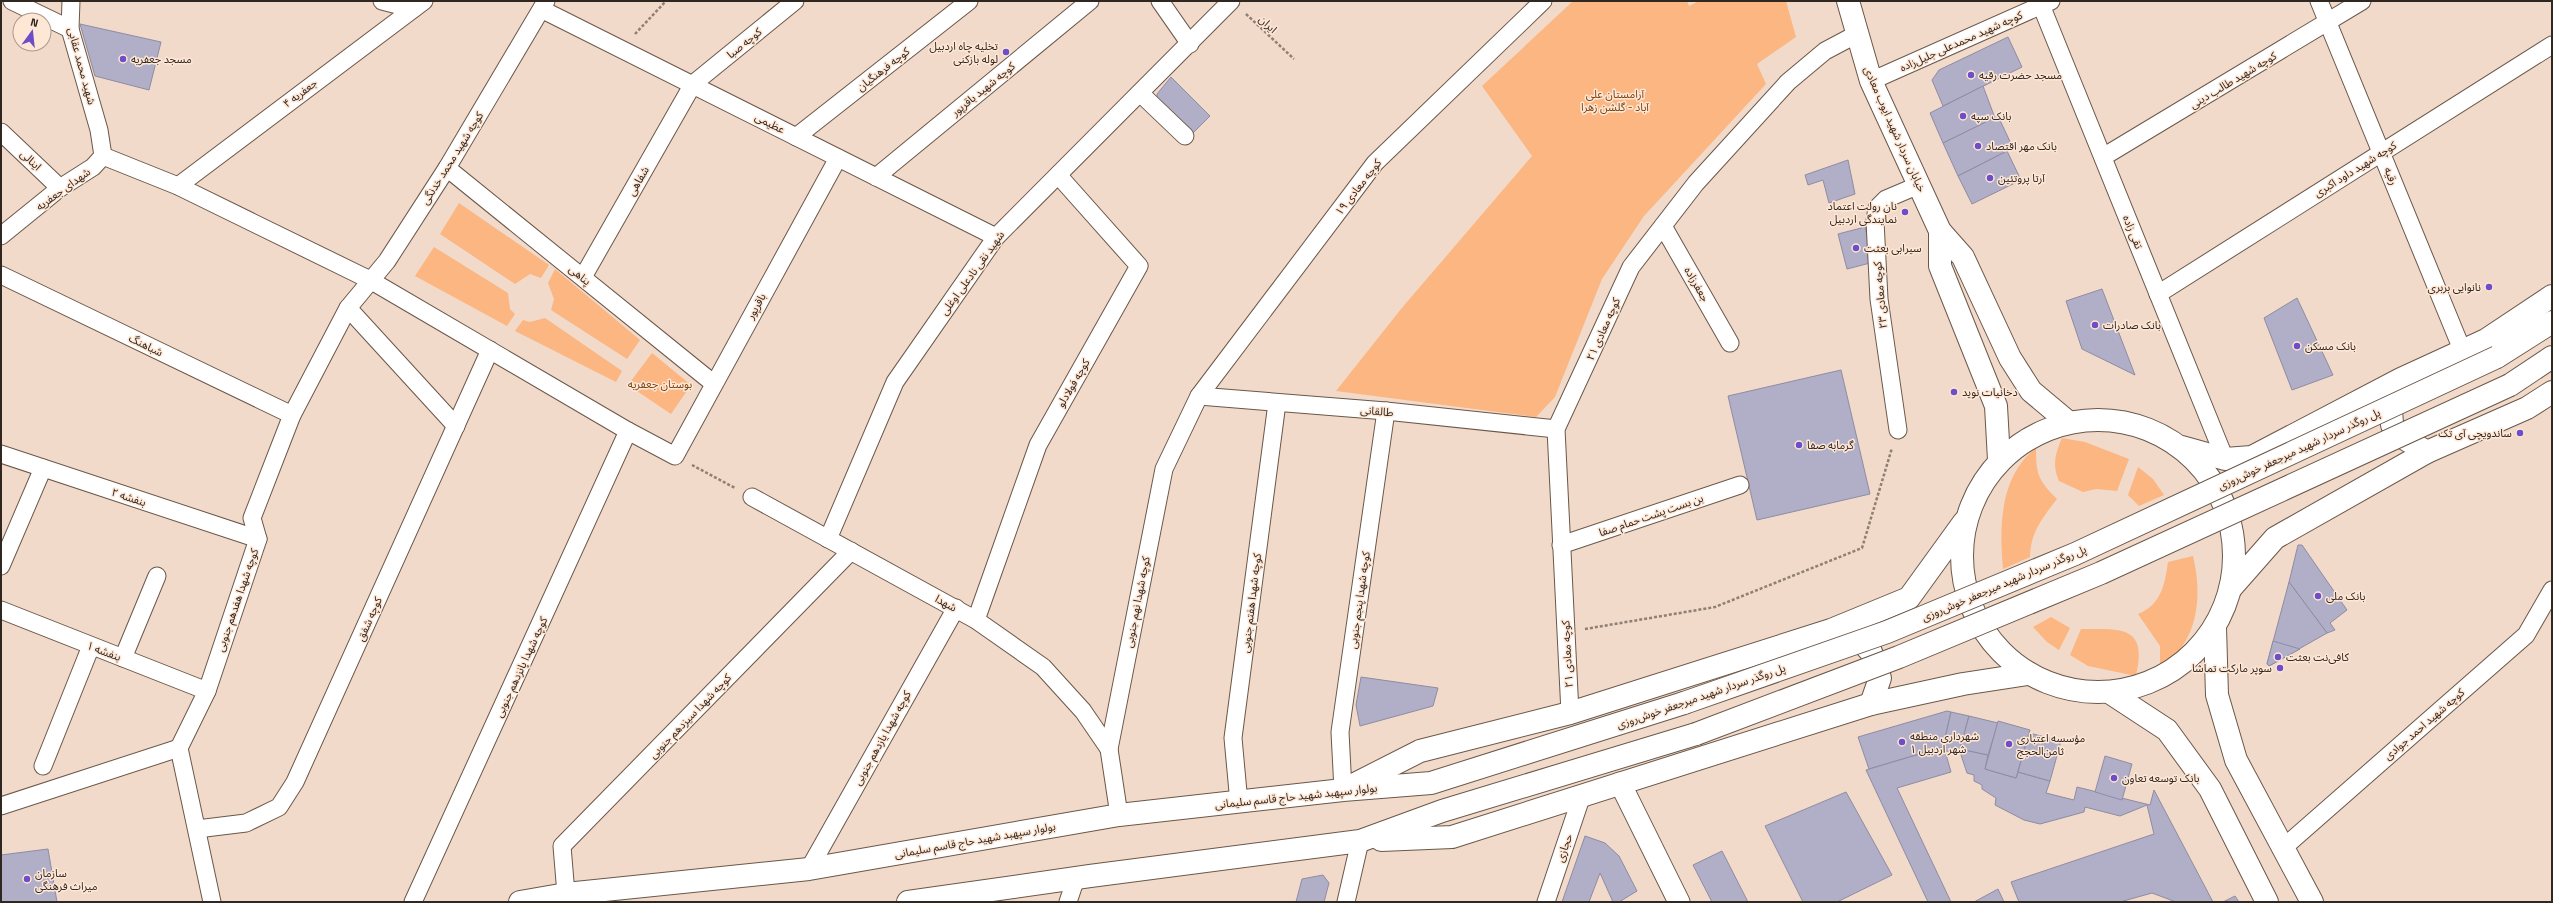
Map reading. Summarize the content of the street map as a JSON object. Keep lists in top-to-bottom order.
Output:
{
  "streets": {
    "main road": ["خیابان سردار شهید ایوب معادی", "پل روگذر سردار شهید میرجعفر خوش‌روزی", "بولوار سپهبد شهید حاج قاسم سلیمانی"],
    "street": [
      "کوچه شهید محمدعلی جلیل‌زاده",
      "کوچه صبا",
      "شهید محمد عقابی",
      "کوچه فرهنگیان",
      "کوچه شهید طالب دینی",
      "کوچه شهید باقرپور",
      "جعفریه ۴",
      "عظیمی",
      "کوچه شهید محمد خدنگی",
      "اینالی",
      "کوچه شهید داود اکبری",
      "رقیه",
      "شفاهی",
      "کوچه معادی ۱۹",
      "شهدای جعفریه",
      "تقی زاده",
      "شهید نقی نادعلی اوغلی",
      "پناهی",
      "جعفرزاده",
      "کوچه معادی ۲۳",
      "باقرپور",
      "کوچه معادی ۲۱",
      "شباهنگ",
      "کوچه فولادلو",
      "طالقانی",
      "بنفشه ۲",
      "بن بست پشت حمام صفا",
      "کوچه شهدا هفدهم جنوبی",
      "کوچه شهدا پنجم جنوبی",
      "کوچه شهدا نهم جنوبی",
      "شهدا",
      "کوچه شهدا هفتم جنوبی",
      "کوچه شفق",
      "بنفشه ۱",
      "کوچه شهدا پانزدهم جنوبی",
      "کوچه شهدا سیزدهم جنوبی",
      "کوچه شهید احمد جوادی",
      "کوچه شهدا یازدهم جنوبی",
      "حجازی"
    ],
    "path": ["ایران"]
  },
  "crossings": [
    ["ایران", "شهید نقی نادعلی اوغلی"],
    ["کوچه شهید محمدعلی جلیل‌زاده", "خیابان سردار شهید ایوب معادی"],
    ["کوچه شهید محمدعلی جلیل‌زاده", "تقی زاده"],
    ["کوچه صبا", "عظیمی"],
    ["کوچه صبا", "شفاهی"],
    ["شهید محمد عقابی", "شهدای جعفریه"],
    ["کوچه فرهنگیان", "عظیمی"],
    ["کوچه شهید طالب دینی", "رقیه"],
    ["کوچه شهید طالب دینی", "تقی زاده"],
    ["کوچه شهید باقرپور", "عظیمی"],
    ["عظیمی", "کوچه شهید محمد خدنگی"],
    ["عظیمی", "شفاهی"],
    ["عظیمی", "شهید نقی نادعلی اوغلی"],
    ["عظیمی", "باقرپور"],
    ["خیابان سردار شهید ایوب معادی", "کوچه معادی ۲۳"],
    ["خیابان سردار شهید ایوب معادی", "کوچه معادی ۲۱"],
    ["کوچه شهید محمد خدنگی", "پناهی"],
    ["کوچه شهید محمد خدنگی", "کوچه شهدا هفدهم جنوبی"],
    ["اینالی", "شهدای جعفریه"],
    ["کوچه شهید داود اکبری", "رقیه"],
    ["کوچه شهید داود اکبری", "تقی زاده"],
    ["شفاهی", "پناهی"],
    ["کوچه معادی ۱۹", "طالقانی"],
    ["کوچه معادی ۱۹", "کوچه شهدا نهم جنوبی"],
    ["شهید نقی نادعلی اوغلی", "کوچه فولادلو"],
    ["شهید نقی نادعلی اوغلی", "شهدا"],
    ["پناهی", "باقرپور"],
    ["جعفرزاده", "کوچه معادی ۲۱"],
    ["کوچه معادی ۲۱", "طالقانی"],
    ["کوچه معادی ۲۱", "بن بست پشت حمام صفا"],
    ["شباهنگ", "کوچه شهدا هفدهم جنوبی"],
    ["کوچه فولادلو", "شهدا"],
    ["طالقانی", "کوچه شهدا پنجم جنوبی"],
    ["طالقانی", "کوچه شهدا نهم جنوبی"],
    ["طالقانی", "کوچه شهدا هفتم جنوبی"],
    ["پل روگذر سردار شهید میرجعفر خوش‌روزی", "بولوار سپهبد شهید حاج قاسم سلیمانی"],
    ["بنفشه ۲", "کوچه شهدا هفدهم جنوبی"],
    ["کوچه شهدا هفدهم جنوبی", "بنفشه ۱"],
    ["کوچه شهدا پنجم جنوبی", "بولوار سپهبد شهید حاج قاسم سلیمانی"],
    ["کوچه شهدا نهم جنوبی", "شهدا"],
    ["کوچه شهدا نهم جنوبی", "بولوار سپهبد شهید حاج قاسم سلیمانی"],
    ["شهدا", "کوچه شهدا سیزدهم جنوبی"],
    ["شهدا", "کوچه شهدا یازدهم جنوبی"],
    ["کوچه شهدا هفتم جنوبی", "بولوار سپهبد شهید حاج قاسم سلیمانی"],
    ["کوچه شهدا سیزدهم جنوبی", "بولوار سپهبد شهید حاج قاسم سلیمانی"],
    ["کوچه شهدا یازدهم جنوبی", "بولوار سپهبد شهید حاج قاسم سلیمانی"]
  ],
  "parks": ["آرامستان علی آباد - گلشن زهرا", "بوستان جعفریه"],
  "places": [
    "تخلیه چاه اردبیل لوله بازکنی",
    "مسجد جعفریه",
    "مسجد حضرت رقیه",
    "بانک سپه",
    "بانک مهر اقتصاد",
    "آرتا پروتئین",
    "نان رولت اعتماد نمایندگی اردبیل",
    "سیرابی بعثت",
    "نانوایی بربری",
    "بانک صادرات",
    "بانک مسکن",
    "دخانیات نوید",
    "ساندویچی آی تک",
    "گرمابه صفا",
    "بانک ملی",
    "کافی‌نت بعثت",
    "سوپر مارکت تماشا",
    "شهرداری منطقه ۱ شهر اردبیل",
    "مؤسسه اعتباری ثامن‌الحجج",
    "بانک توسعه تعاون",
    "سازمان میراث فرهنگی"
  ],
  "north": "top"
}
